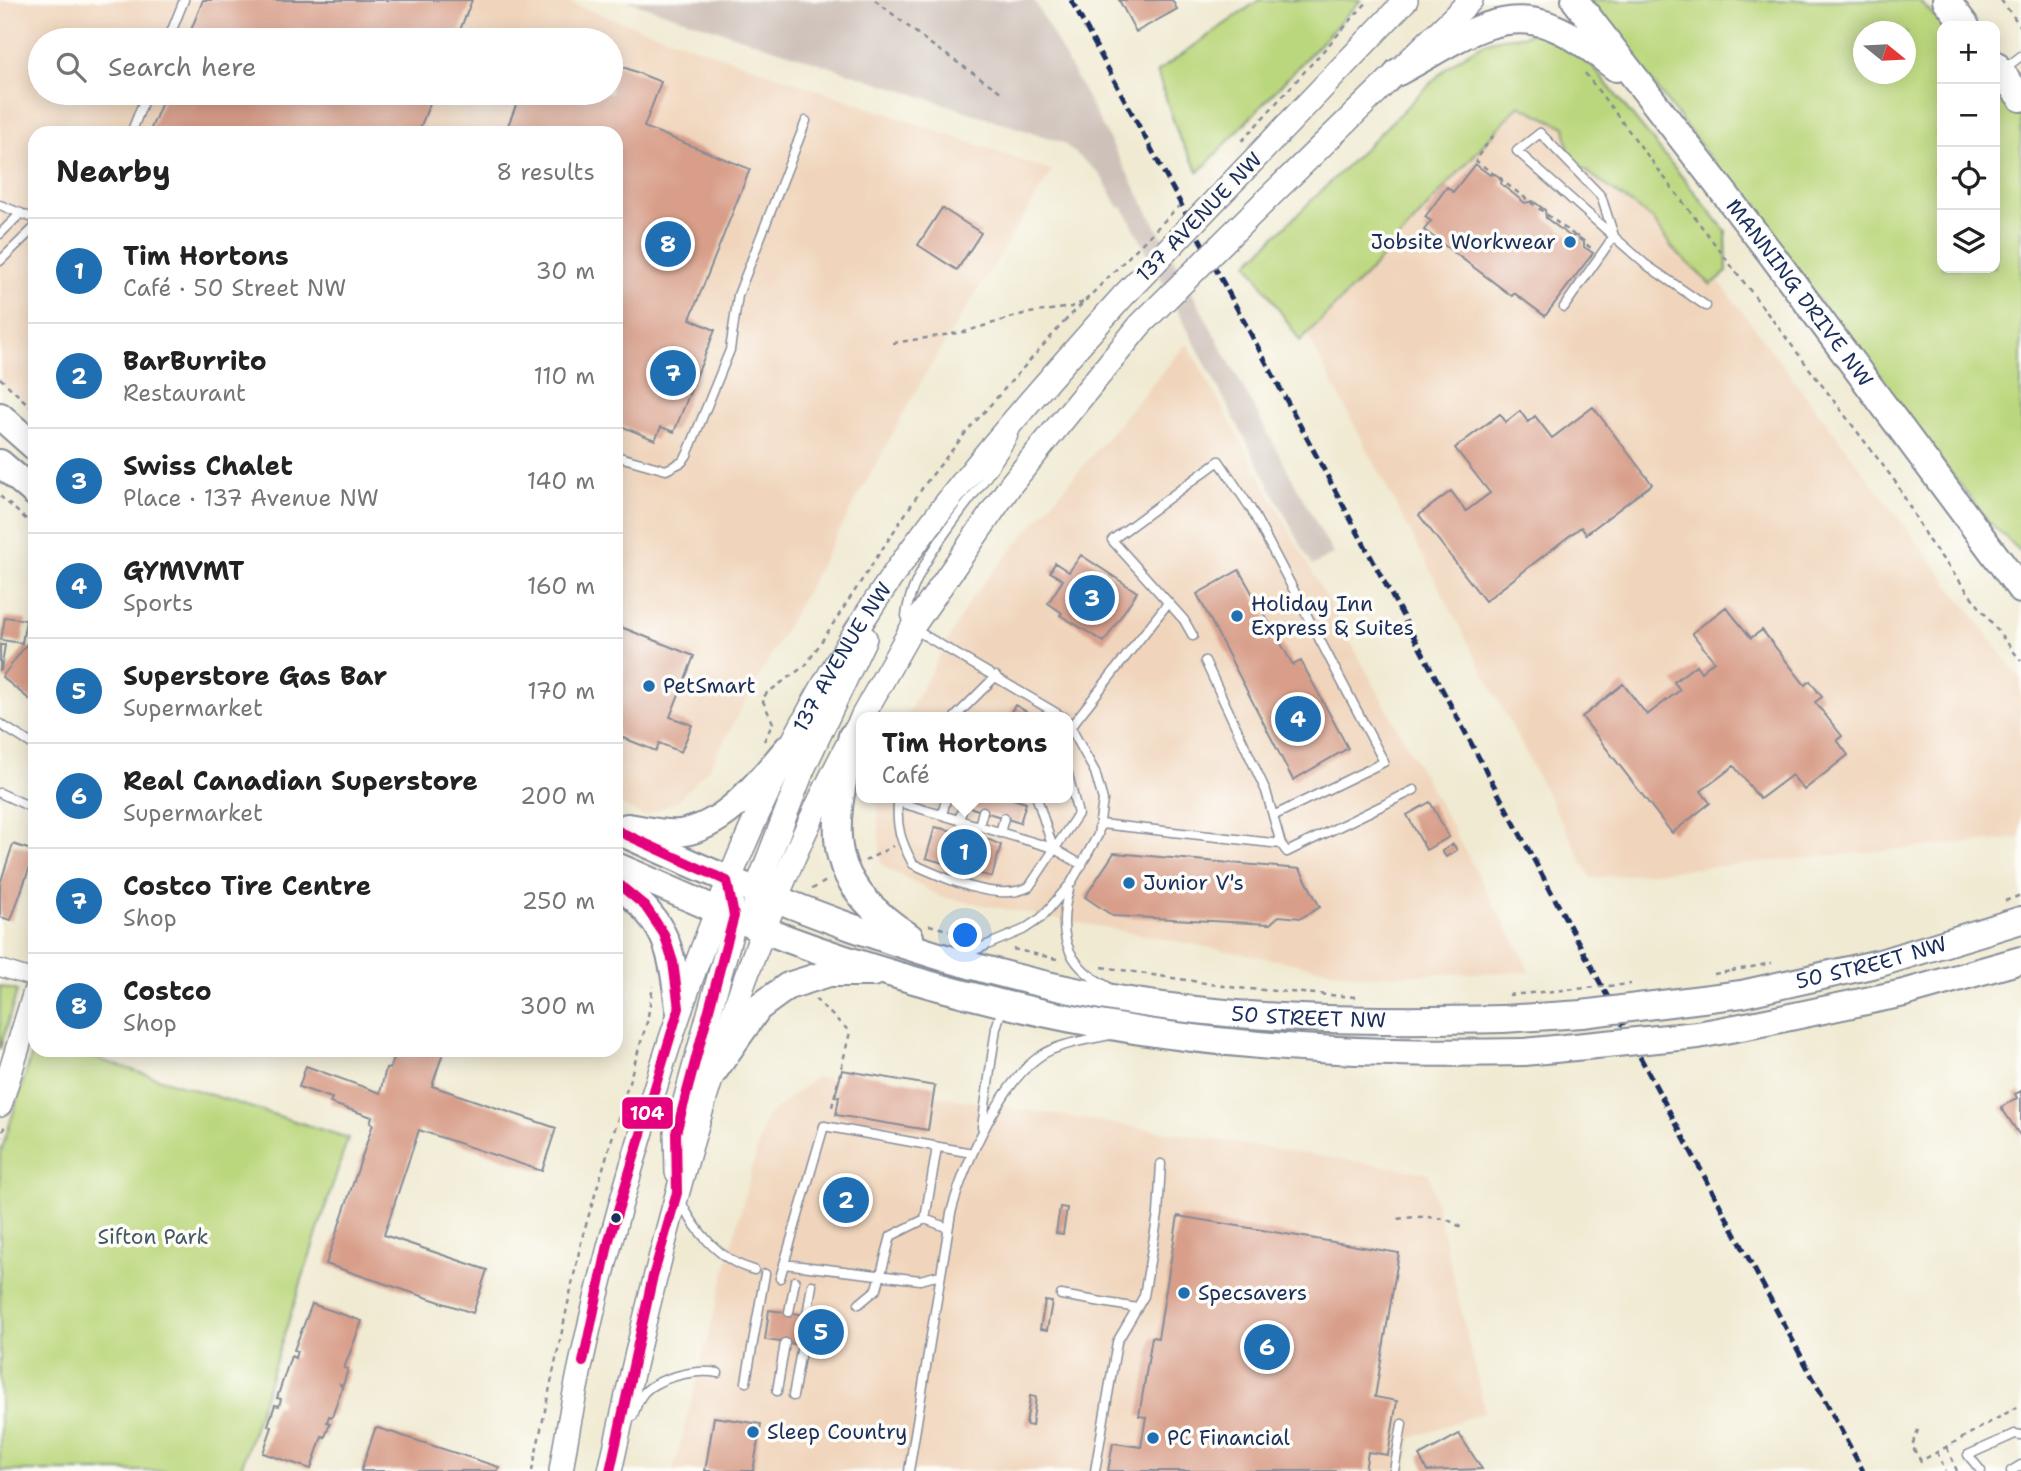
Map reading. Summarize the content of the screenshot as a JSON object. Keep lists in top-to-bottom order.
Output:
{
  "streets": {
    "main road": ["137 AVENUE NW", "MANNING DRIVE NW", "50 STREET NW"]
  },
  "crossings": [
    ["137 AVENUE NW", "50 STREET NW"]
  ],
  "parks": ["Sifton Park"],
  "places": [
    "Jobsite Workwear",
    "Holiday Inn Express & Suites",
    "PetSmart",
    "Junior V's",
    "Specsavers",
    "Sleep Country",
    "PC Financial"
  ],
  "lines": ["transit line 104"],
  "north": "right",
  "page": {
    "map_buttons": ["+", "−"],
    "search": "Search here",
    "heading": ["Nearby", "8 results"],
    "pins": [
      "8",
      "7",
      "3",
      "4",
      "1",
      "2",
      "5",
      "6"
    ],
    "list": [
      {
        "mark": "1",
        "name": "Tim Hortons",
        "note": "Café · 50 Street NW",
        "value": "30 m"
      },
      {
        "mark": "2",
        "name": "BarBurrito",
        "note": "Restaurant",
        "value": "110 m"
      },
      {
        "mark": "3",
        "name": "Swiss Chalet",
        "note": "Place · 137 Avenue NW",
        "value": "140 m"
      },
      {
        "mark": "4",
        "name": "GYMVMT",
        "note": "Sports",
        "value": "160 m"
      },
      {
        "mark": "5",
        "name": "Superstore Gas Bar",
        "note": "Supermarket",
        "value": "170 m"
      },
      {
        "mark": "6",
        "name": "Real Canadian Superstore",
        "note": "Supermarket",
        "value": "200 m"
      },
      {
        "mark": "7",
        "name": "Costco Tire Centre",
        "note": "Shop",
        "value": "250 m"
      },
      {
        "mark": "8",
        "name": "Costco",
        "note": "Shop",
        "value": "300 m"
      }
    ],
    "popup": ["Tim Hortons", "Café"]
  }
}
